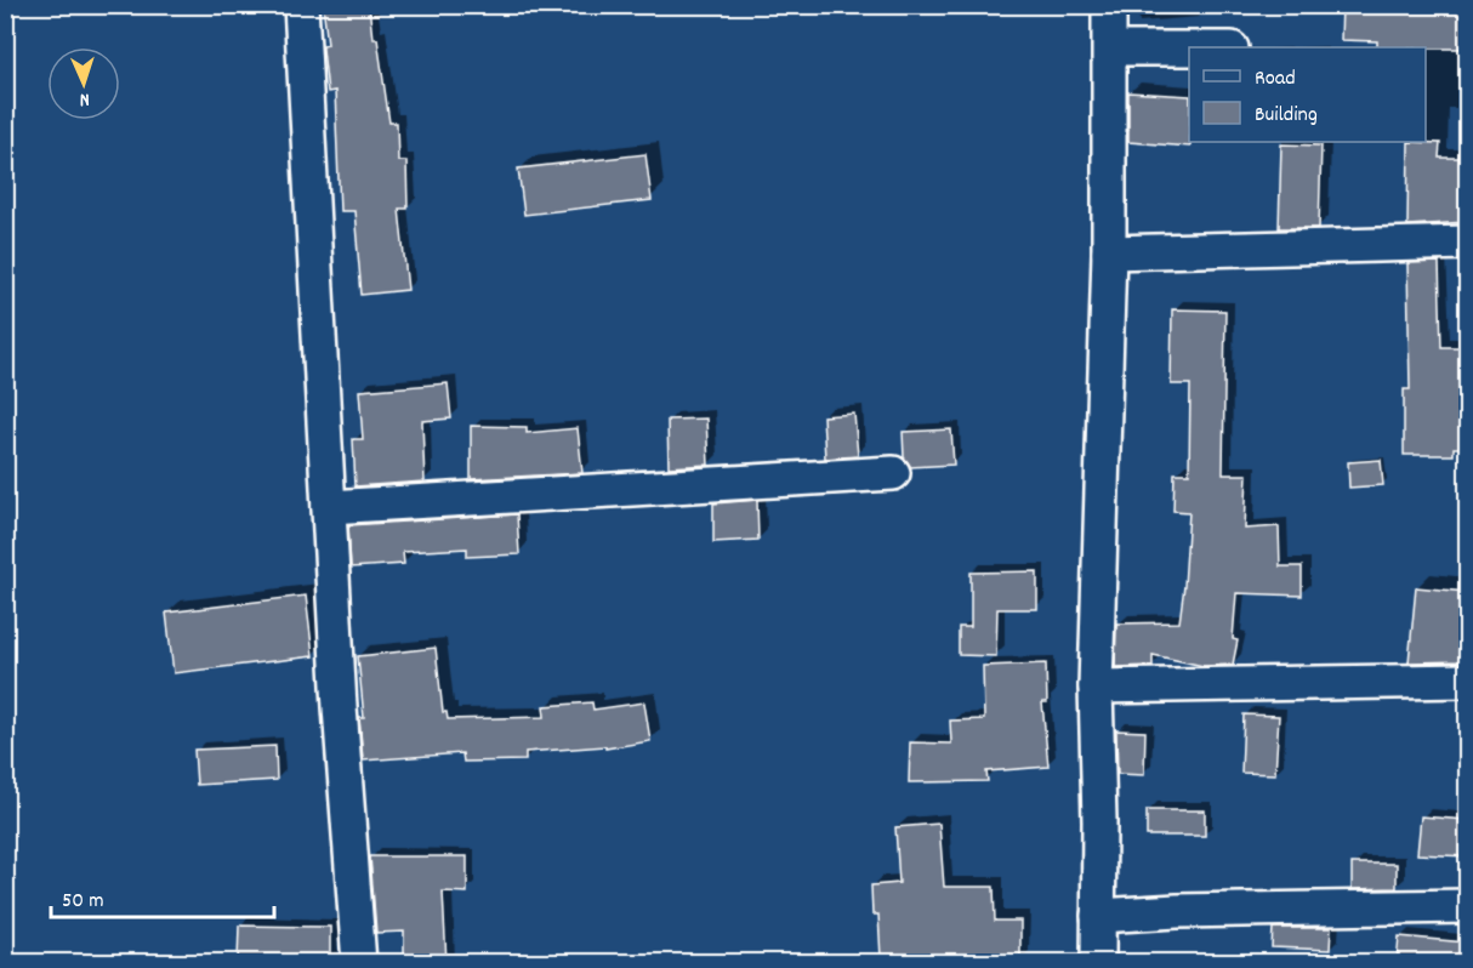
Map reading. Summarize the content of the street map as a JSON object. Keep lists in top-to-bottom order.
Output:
{
  "legend": ["Road", "Building"],
  "scale_bar": "50 m",
  "north": "bottom"
}
